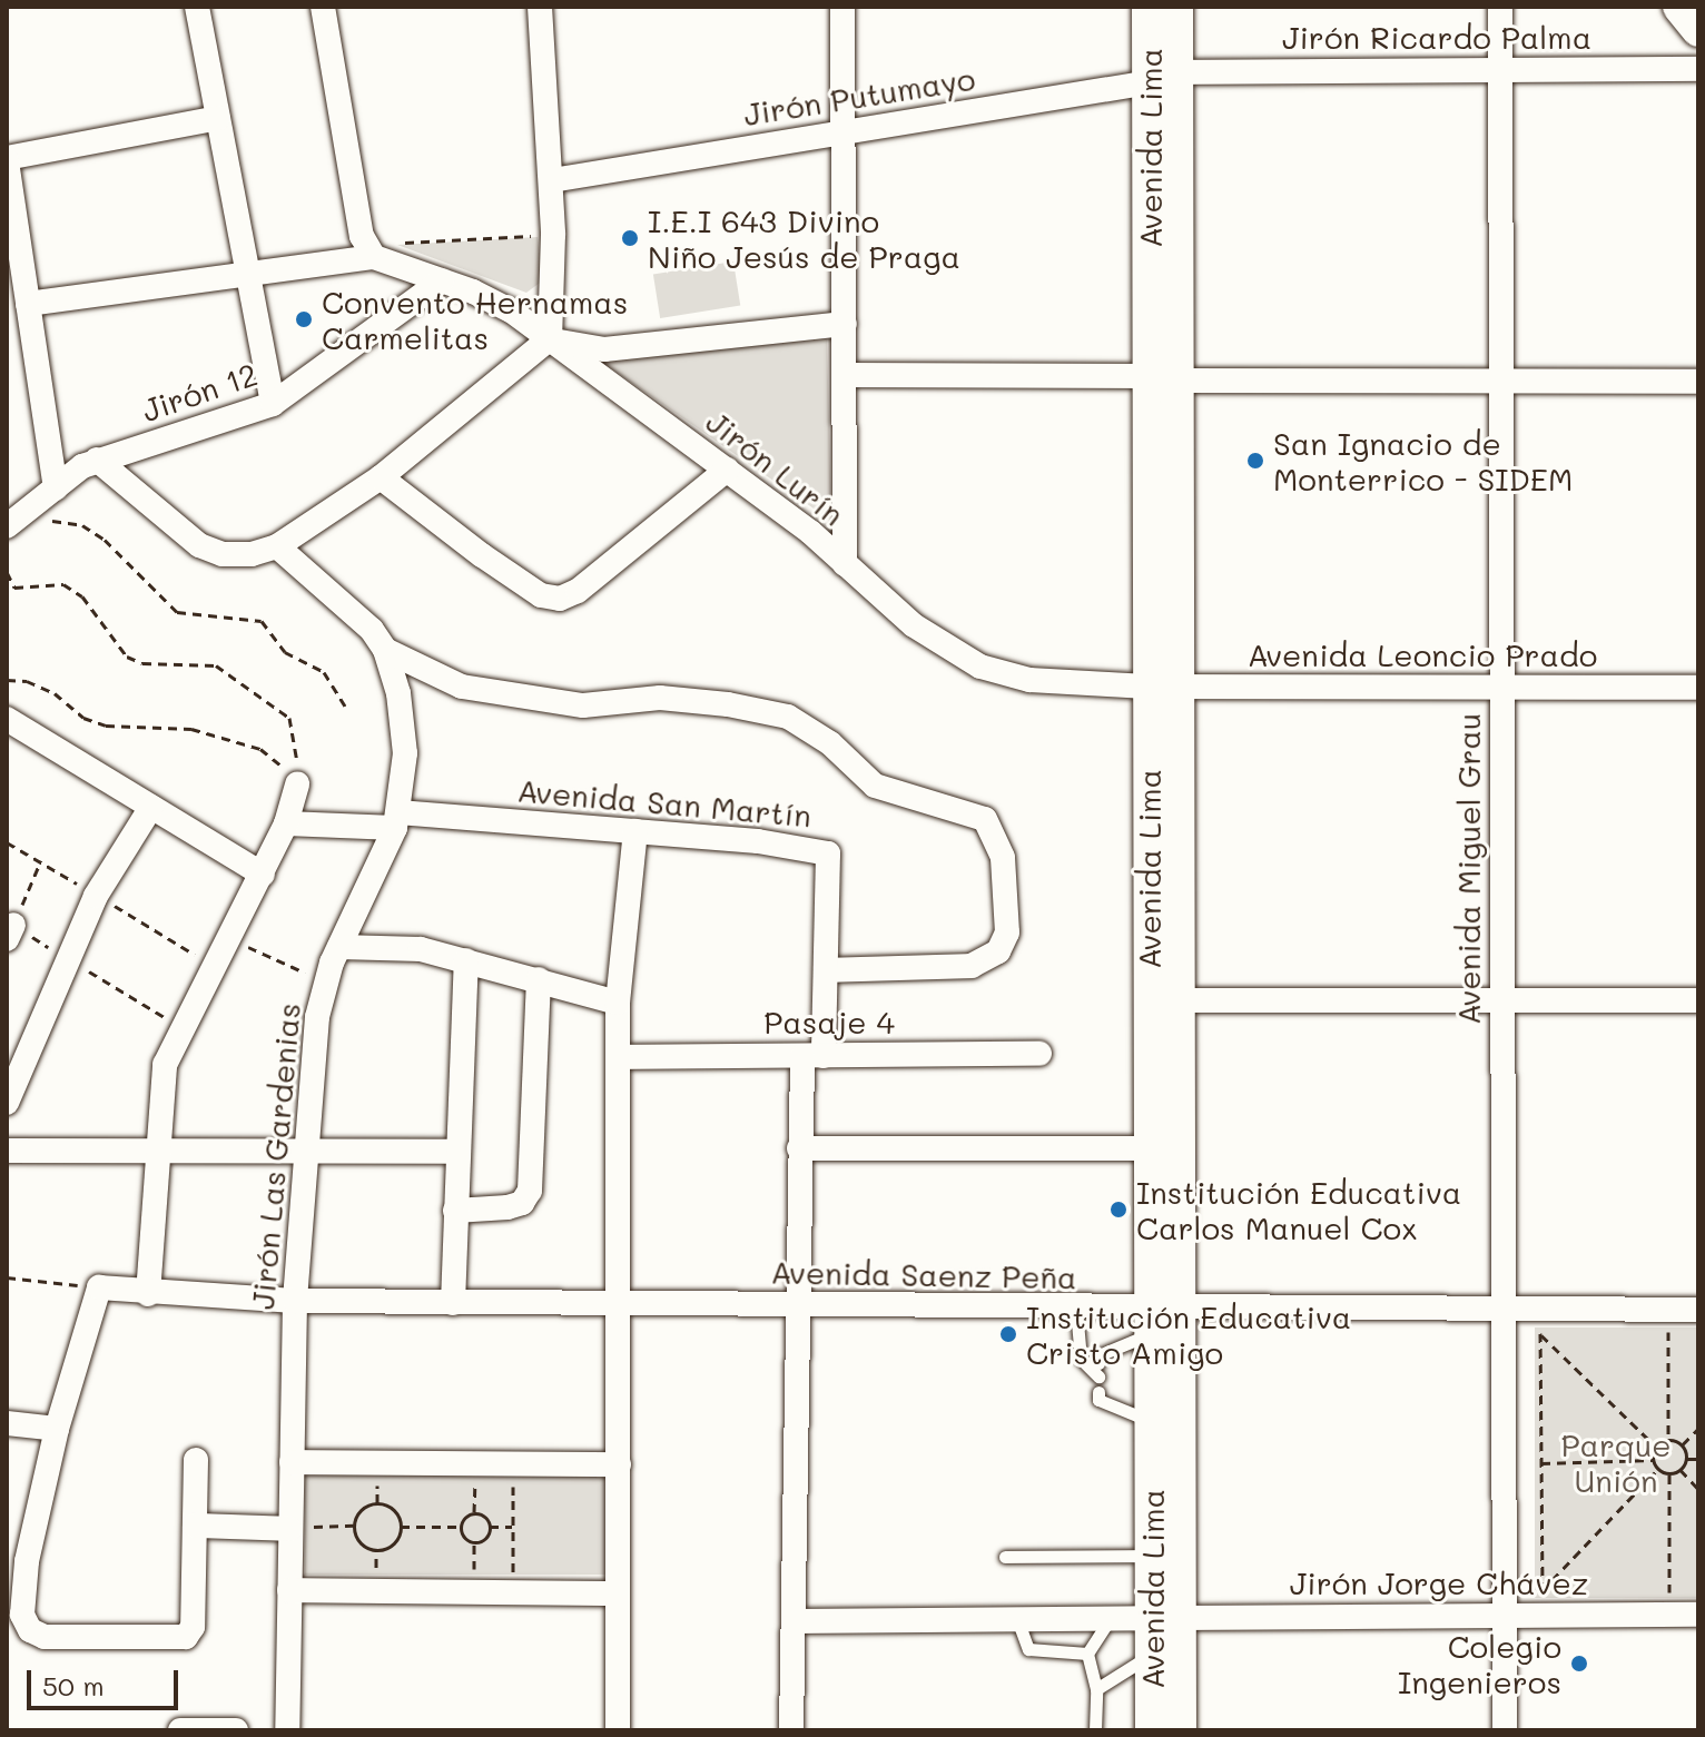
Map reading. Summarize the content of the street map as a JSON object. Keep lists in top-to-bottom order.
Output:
{
  "streets": {
    "main road": ["Avenida Lima"],
    "street": [
      "Jirón Ricardo Palma",
      "Jirón Putumayo",
      "Jirón 12",
      "Jirón Lurín",
      "Avenida Leoncio Prado",
      "Avenida San Martín",
      "Avenida Miguel Grau",
      "Pasaje 4",
      "Jirón Las Gardenias",
      "Avenida Saenz Peña",
      "Jirón Jorge Chávez"
    ]
  },
  "crossings": [
    ["Jirón Ricardo Palma", "Jirón Putumayo"],
    ["Jirón Ricardo Palma", "Avenida Lima"],
    ["Jirón Ricardo Palma", "Avenida Miguel Grau"],
    ["Jirón Putumayo", "Avenida Lima"],
    ["Avenida Lima", "Jirón Lurín"],
    ["Avenida Lima", "Avenida Leoncio Prado"],
    ["Avenida Lima", "Avenida Saenz Peña"],
    ["Avenida Lima", "Jirón Jorge Chávez"],
    ["Jirón 12", "Jirón Lurín"],
    ["Jirón Lurín", "Avenida Leoncio Prado"],
    ["Avenida Leoncio Prado", "Avenida Miguel Grau"],
    ["Avenida San Martín", "Pasaje 4"],
    ["Avenida San Martín", "Jirón Las Gardenias"],
    ["Avenida San Martín", "Avenida Saenz Peña"],
    ["Avenida San Martín", "Jirón Jorge Chávez"],
    ["Avenida Miguel Grau", "Avenida Saenz Peña"],
    ["Avenida Miguel Grau", "Jirón Jorge Chávez"],
    ["Jirón Las Gardenias", "Avenida Saenz Peña"]
  ],
  "parks": ["Parque Unión"],
  "places": [
    "I.E.I 643 Divino Niño Jesús de Praga",
    "Convento Hernamas Carmelitas",
    "San Ignacio de Monterrico - SIDEM",
    "Institución Educativa Carlos Manuel Cox",
    "Institución Educativa Cristo Amigo",
    "Colegio Ingenieros"
  ],
  "scale_bar": "50 m"
}
